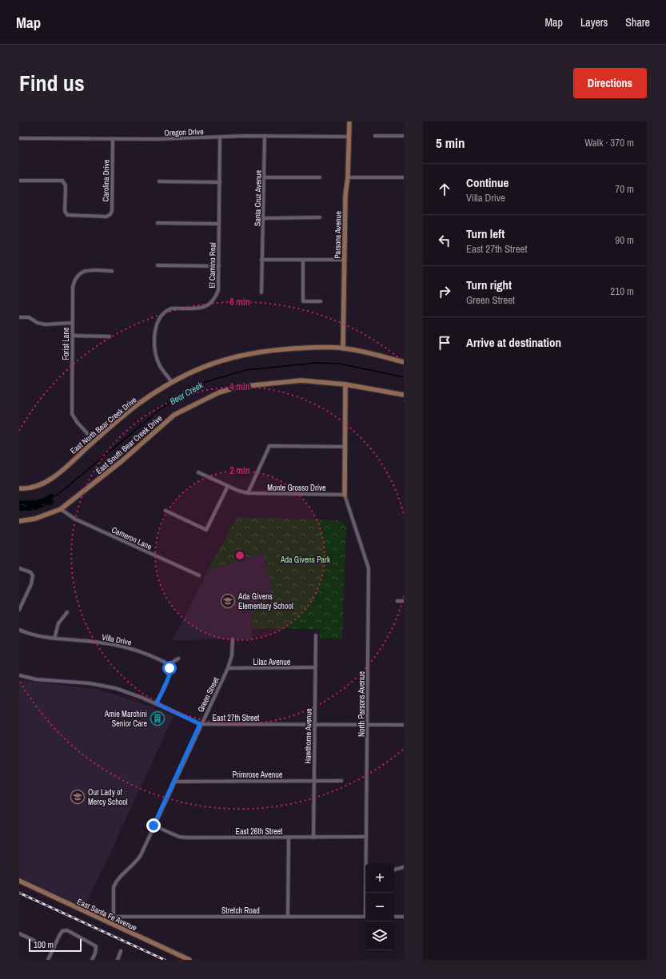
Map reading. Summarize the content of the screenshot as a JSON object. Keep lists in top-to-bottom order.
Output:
{
  "streets": {
    "street": [
      "Oregon Drive",
      "Carolina Drive",
      "Santa Cruz Avenue",
      "Parsons Avenue",
      "El Camino Real",
      "Forist Lane",
      "East North Bear Creek Drive",
      "East South Bear Creek Drive",
      "Monte Grosso Drive",
      "Cameron Lane",
      "Villa Drive",
      "Lilac Avenue",
      "Green Street",
      "North Parsons Avenue",
      "East 27th Street",
      "Hawthorne Avenue",
      "Primrose Avenue",
      "East 26th Street",
      "Stretch Road",
      "East Santa Fe Avenue"
    ]
  },
  "crossings": [
    ["Oregon Drive", "Carolina Drive"],
    ["Oregon Drive", "Santa Cruz Avenue"],
    ["Oregon Drive", "Parsons Avenue"],
    ["Oregon Drive", "El Camino Real"],
    ["Parsons Avenue", "East North Bear Creek Drive"],
    ["El Camino Real", "East North Bear Creek Drive"],
    ["Forist Lane", "East North Bear Creek Drive"],
    ["East South Bear Creek Drive", "Cameron Lane"],
    ["Monte Grosso Drive", "North Parsons Avenue"],
    ["Lilac Avenue", "Green Street"],
    ["Lilac Avenue", "Hawthorne Avenue"],
    ["Green Street", "East 27th Street"],
    ["Green Street", "Primrose Avenue"],
    ["Green Street", "East 26th Street"],
    ["Green Street", "Stretch Road"],
    ["North Parsons Avenue", "East 27th Street"],
    ["North Parsons Avenue", "East 26th Street"],
    ["East 27th Street", "Hawthorne Avenue"],
    ["Hawthorne Avenue", "Primrose Avenue"],
    ["Hawthorne Avenue", "East 26th Street"]
  ],
  "water": ["Bear Creek"],
  "parks": ["Ada Givens Park"],
  "places": {
    "school or university": ["Ada Givens Elementary School", "Our Lady of Mercy School"],
    "building": ["Amie Marchini Senior Care"]
  },
  "scale_bar": "100 m",
  "page": {
    "header": "Map",
    "nav": ["Map", "Layers", "Share"],
    "title": "Find us",
    "buttons": "Directions",
    "heading": ["5 min", "Walk · 370 m"],
    "list": [
      ["Continue", "Villa Drive", "70 m"],
      ["Turn left", "East 27th Street", "90 m"],
      ["Turn right", "Green Street", "210 m"],
      "Arrive at destination"
    ],
    "map_buttons": ["+", "−"],
    "scale": "100 m"
  },
  "rings": ["6 min", "4 min", "2 min"]
}
